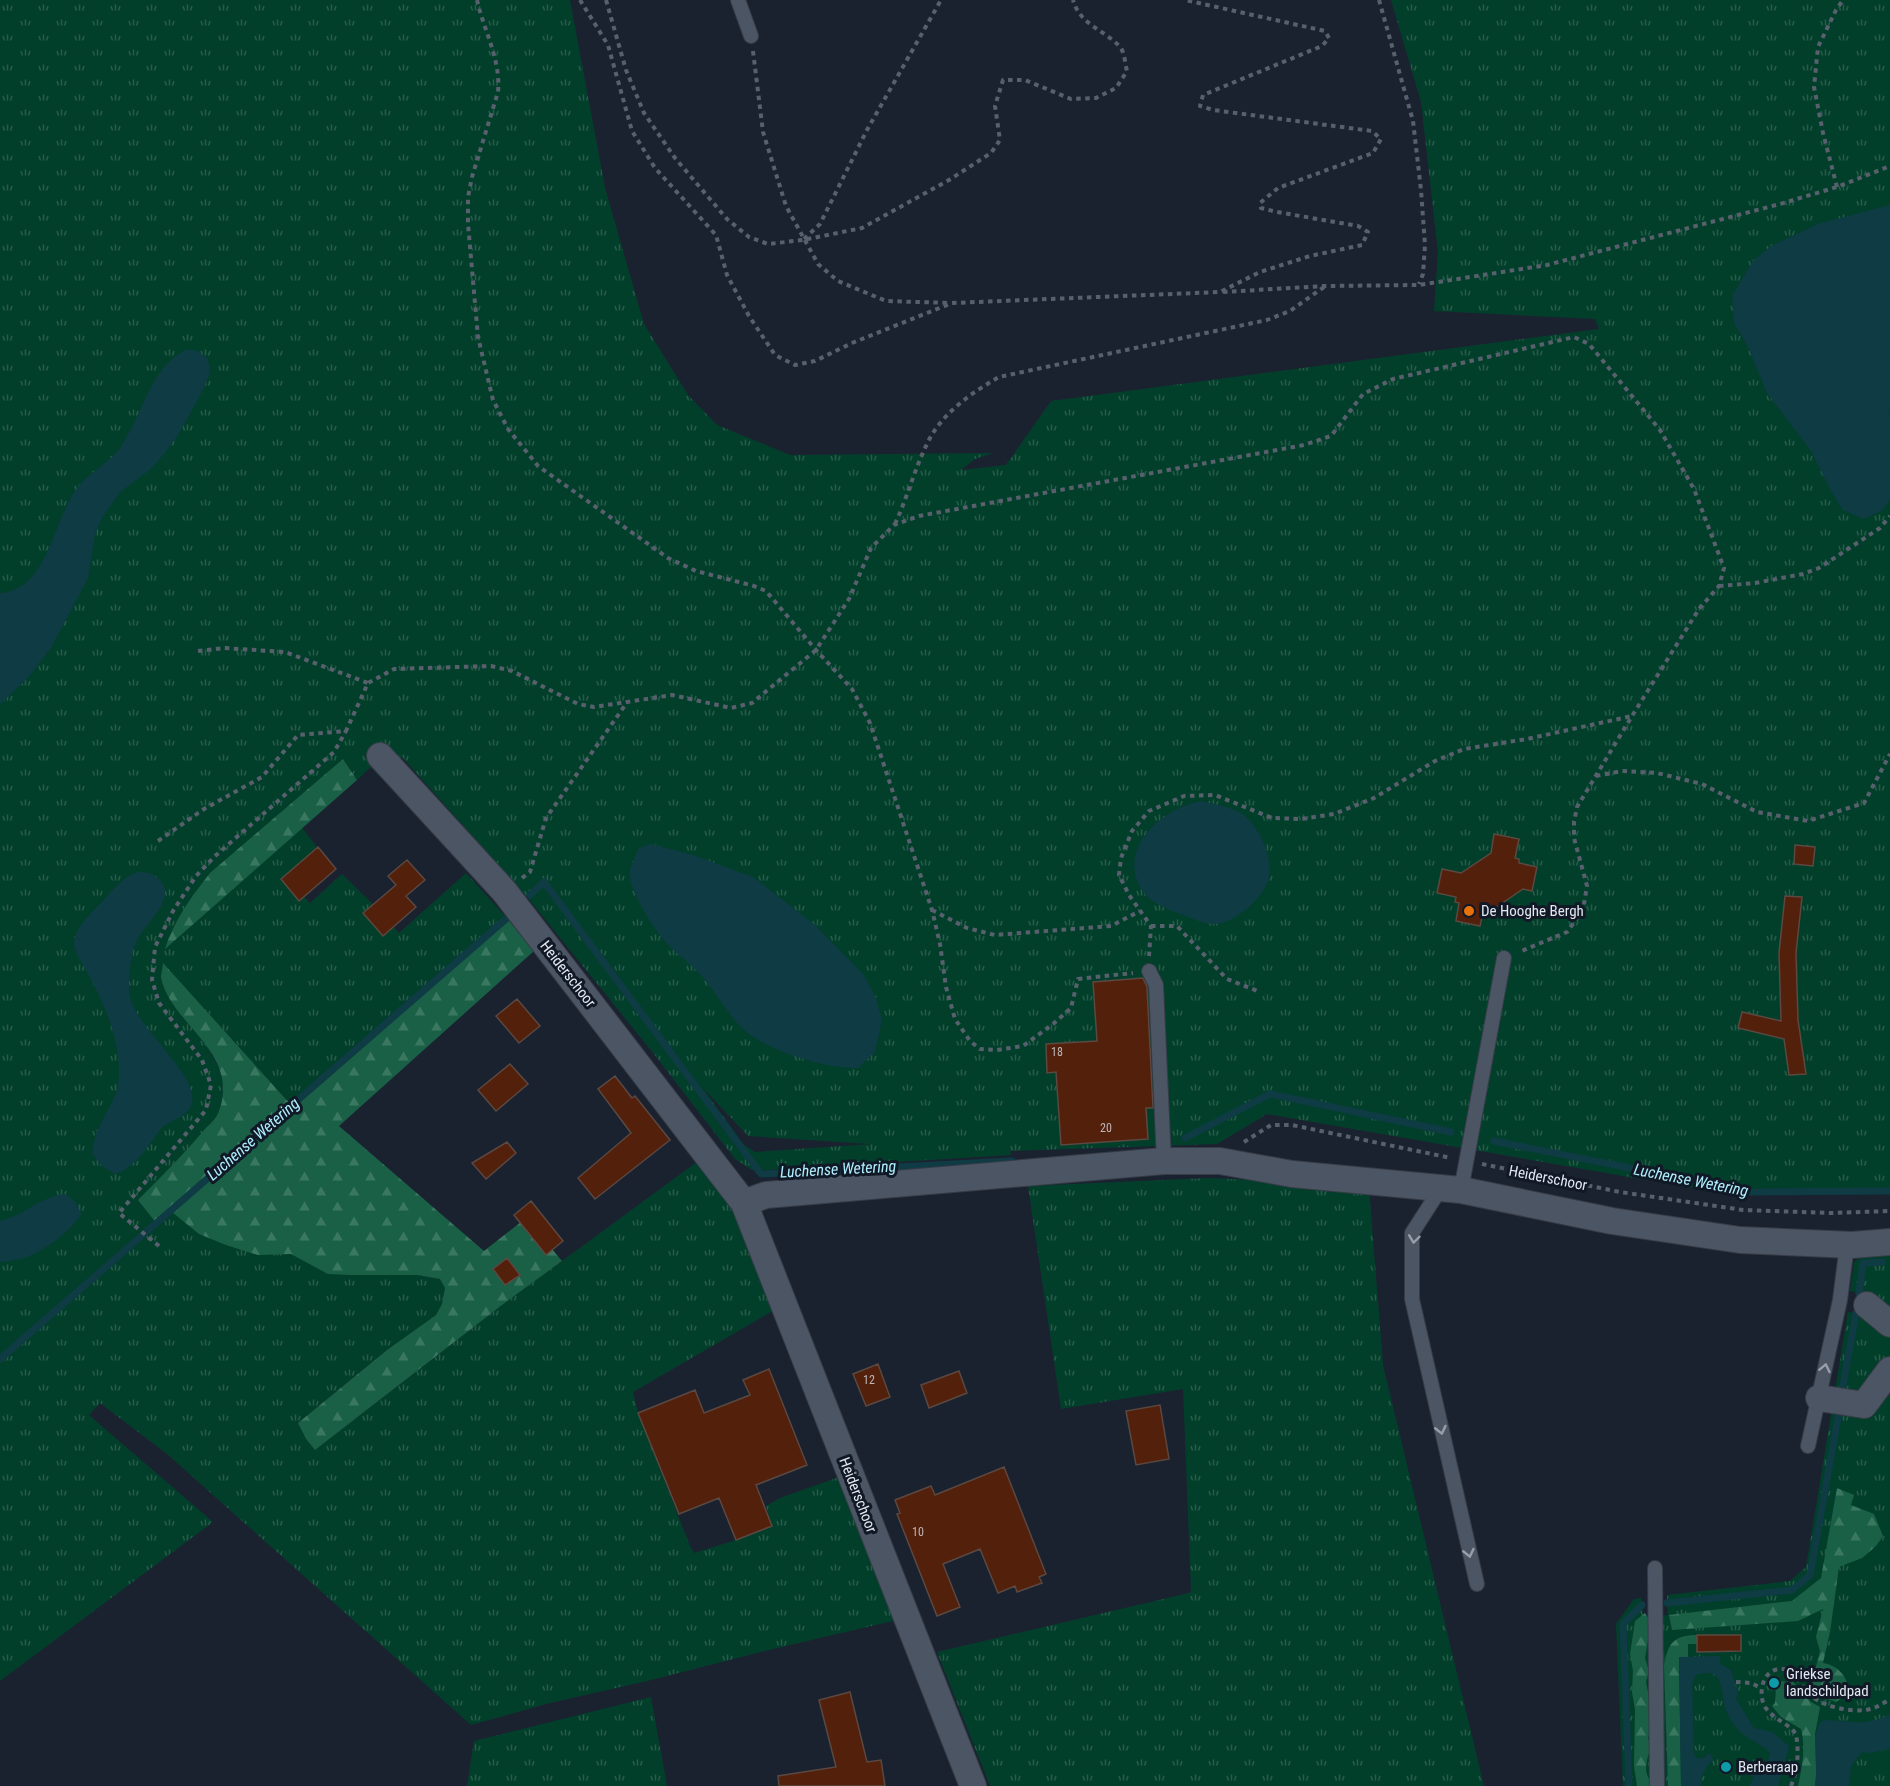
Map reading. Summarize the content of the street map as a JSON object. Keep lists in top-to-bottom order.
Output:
{
  "streets": {
    "street": ["Heiderschoor"]
  },
  "water": ["Luchense Wetering"],
  "places": ["De Hooghe Bergh", "Griekse landschildpad", "Berberaap"],
  "house_numbers": [
    "18",
    "20",
    "12",
    "10"
  ]
}
